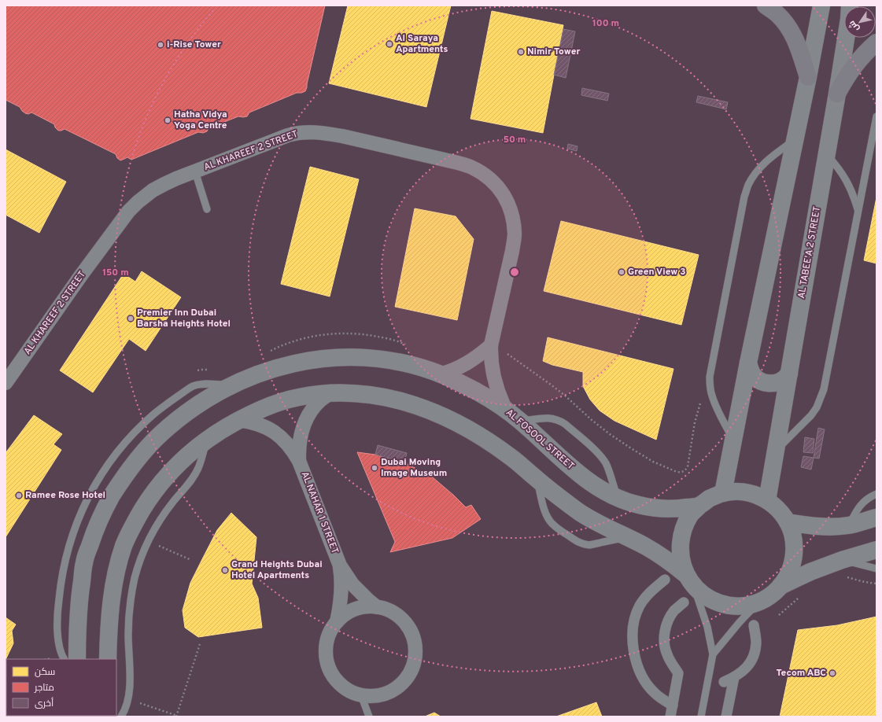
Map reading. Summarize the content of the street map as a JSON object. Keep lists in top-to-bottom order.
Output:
{
  "streets": {
    "street": [
      "AL KHAREEF 2 STREET",
      "AL TABEE'A 2 STREET",
      "AL FOSOOL STREET",
      "AL NAHAR 1 STREET"
    ]
  },
  "crossings": [
    ["AL KHAREEF 2 STREET", "AL FOSOOL STREET"]
  ],
  "places": [
    "Al Saraya Apartments",
    "i-Rise Tower",
    "Nimir Tower",
    "Hatha Vidya Yoga Centre",
    "Green View 3",
    "Premier Inn Dubai Barsha Heights Hotel",
    "Dubai Moving Image Museum",
    "Ramee Rose Hotel",
    "Grand Heights Dubai Hotel Apartments",
    "Tecom ABC"
  ],
  "legend": ["سكن", "متاجر", "أخرى"],
  "north": "bottom left",
  "rings": ["100 m", "50 m", "150 m"]
}
